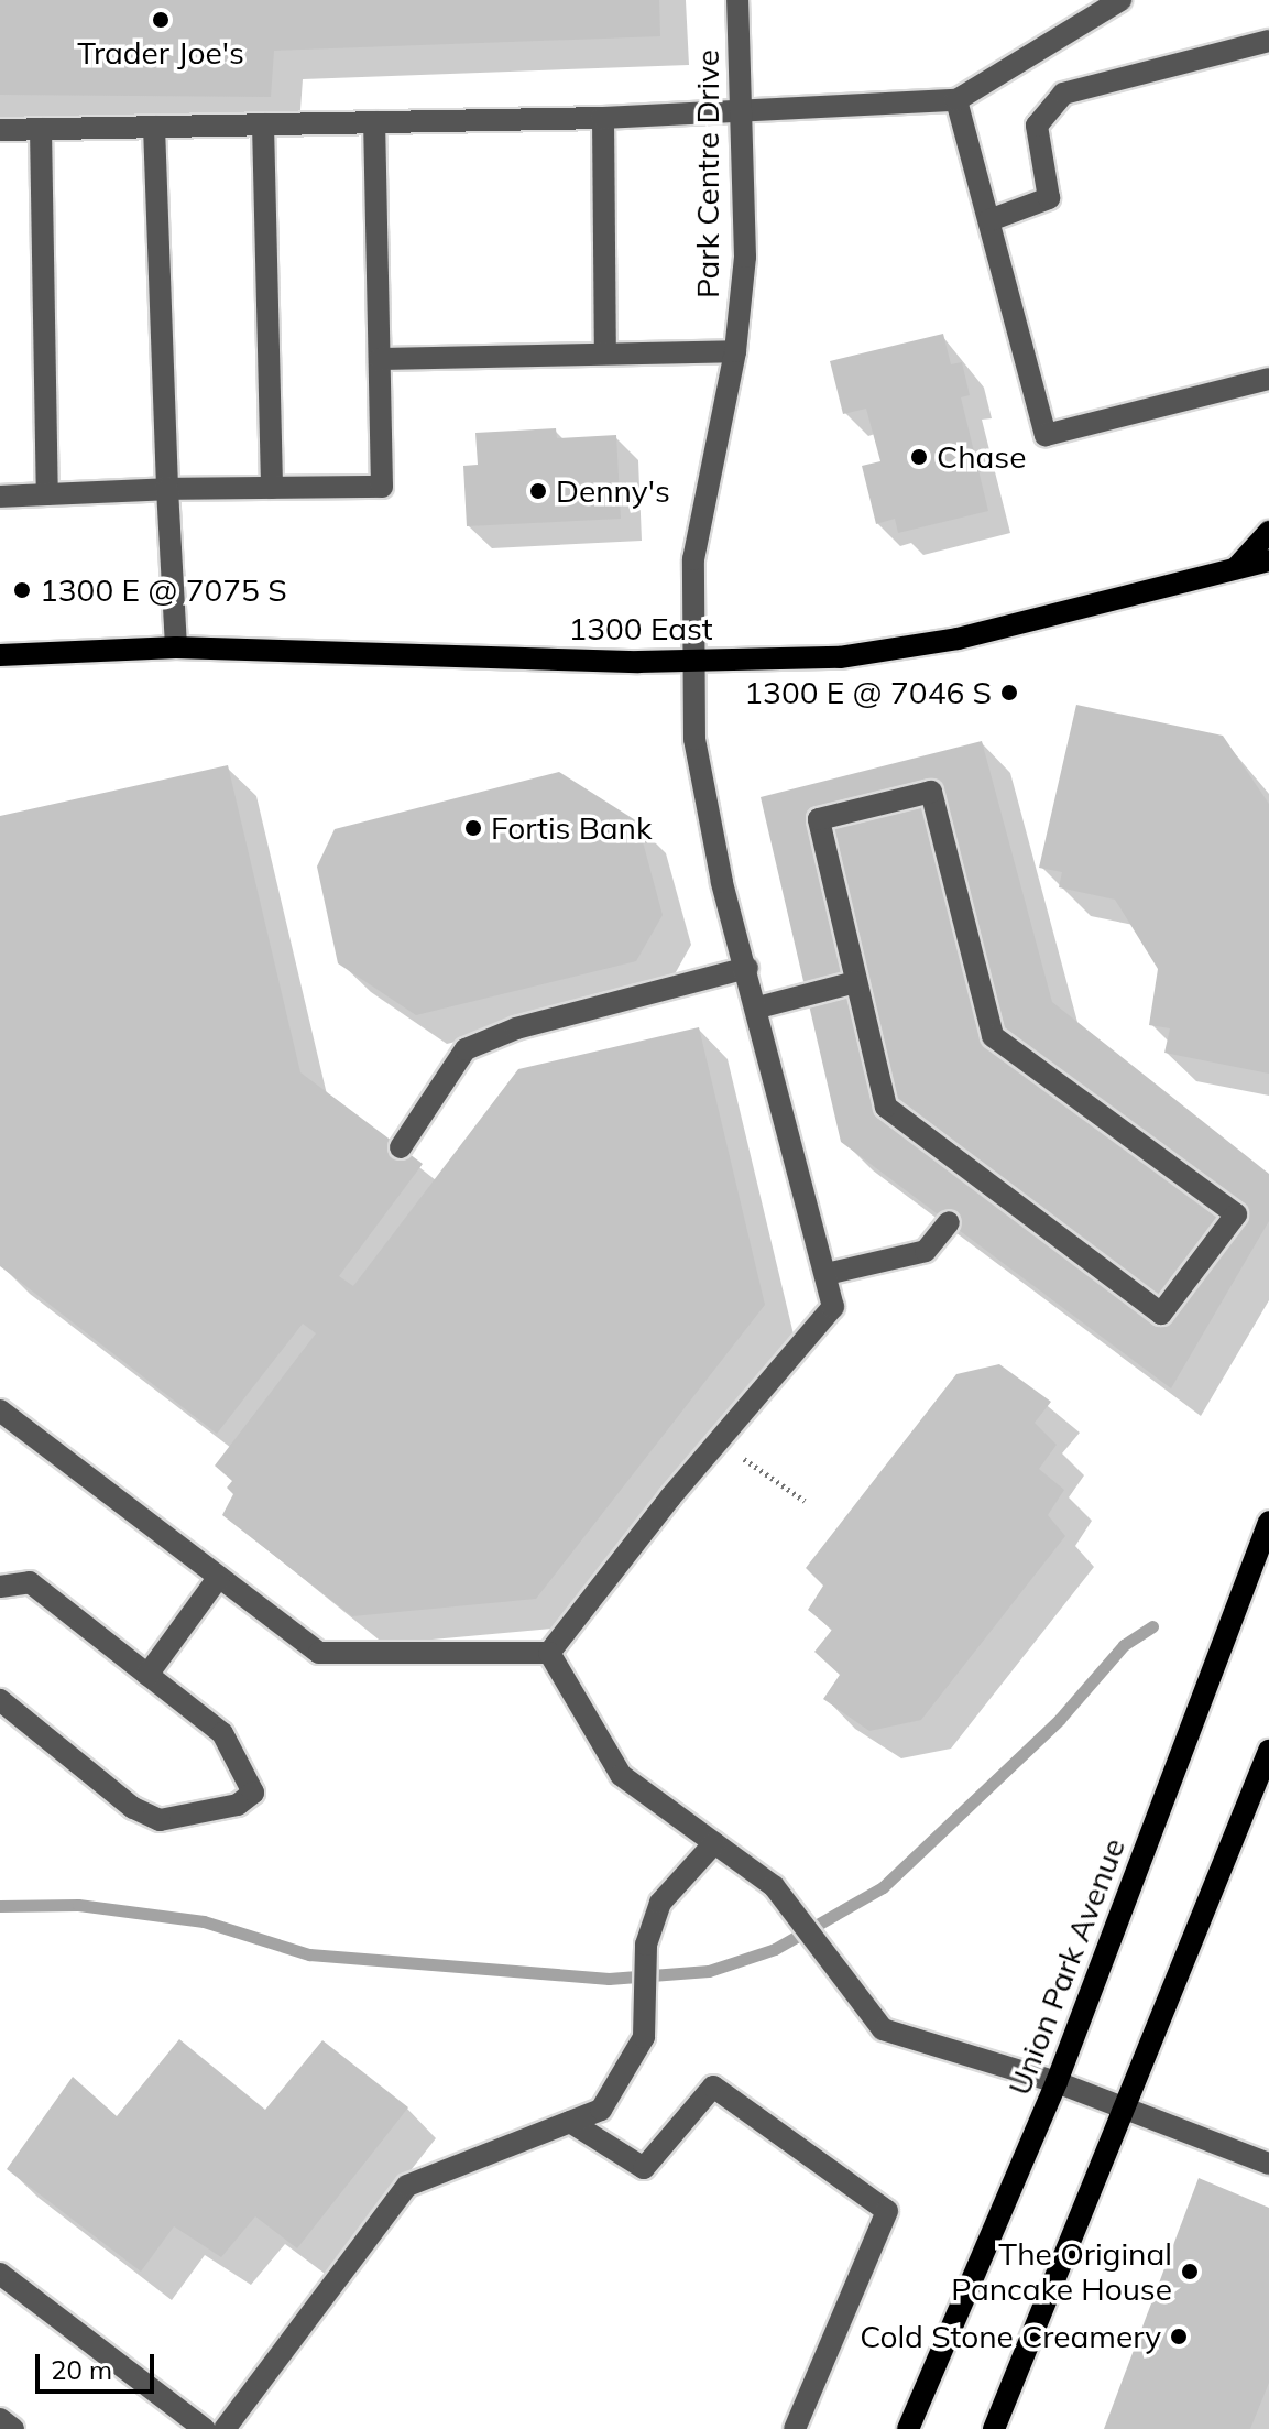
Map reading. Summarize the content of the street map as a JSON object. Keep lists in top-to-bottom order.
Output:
{
  "streets": {
    "main road": ["1300 East", "Union Park Avenue"],
    "street": ["Park Centre Drive"]
  },
  "crossings": [
    ["Park Centre Drive", "1300 East"]
  ],
  "places": [
    "Trader Joe's",
    "Chase",
    "Denny's",
    "1300 E @ 7075 S",
    "1300 E @ 7046 S",
    "Fortis Bank",
    "The Original Pancake House",
    "Cold Stone Creamery"
  ],
  "scale_bar": "20 m"
}
